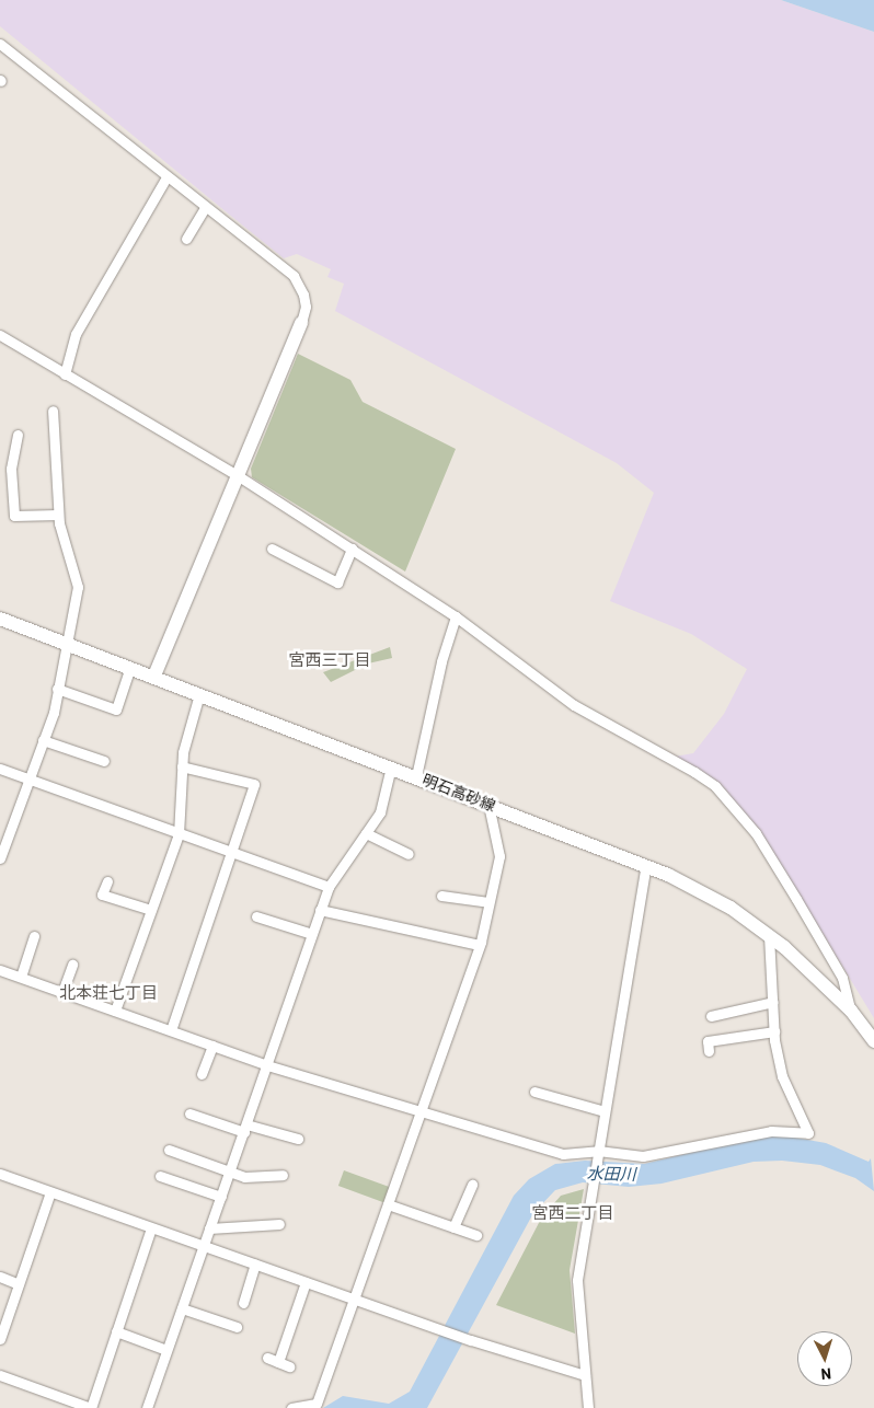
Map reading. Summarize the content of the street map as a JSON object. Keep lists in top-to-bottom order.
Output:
{
  "streets": {
    "main road": ["明石高砂線"]
  },
  "districts": ["宮西三丁目", "北本荘七丁目", "宮西二丁目"],
  "water": ["水田川"],
  "north": "bottom"
}
